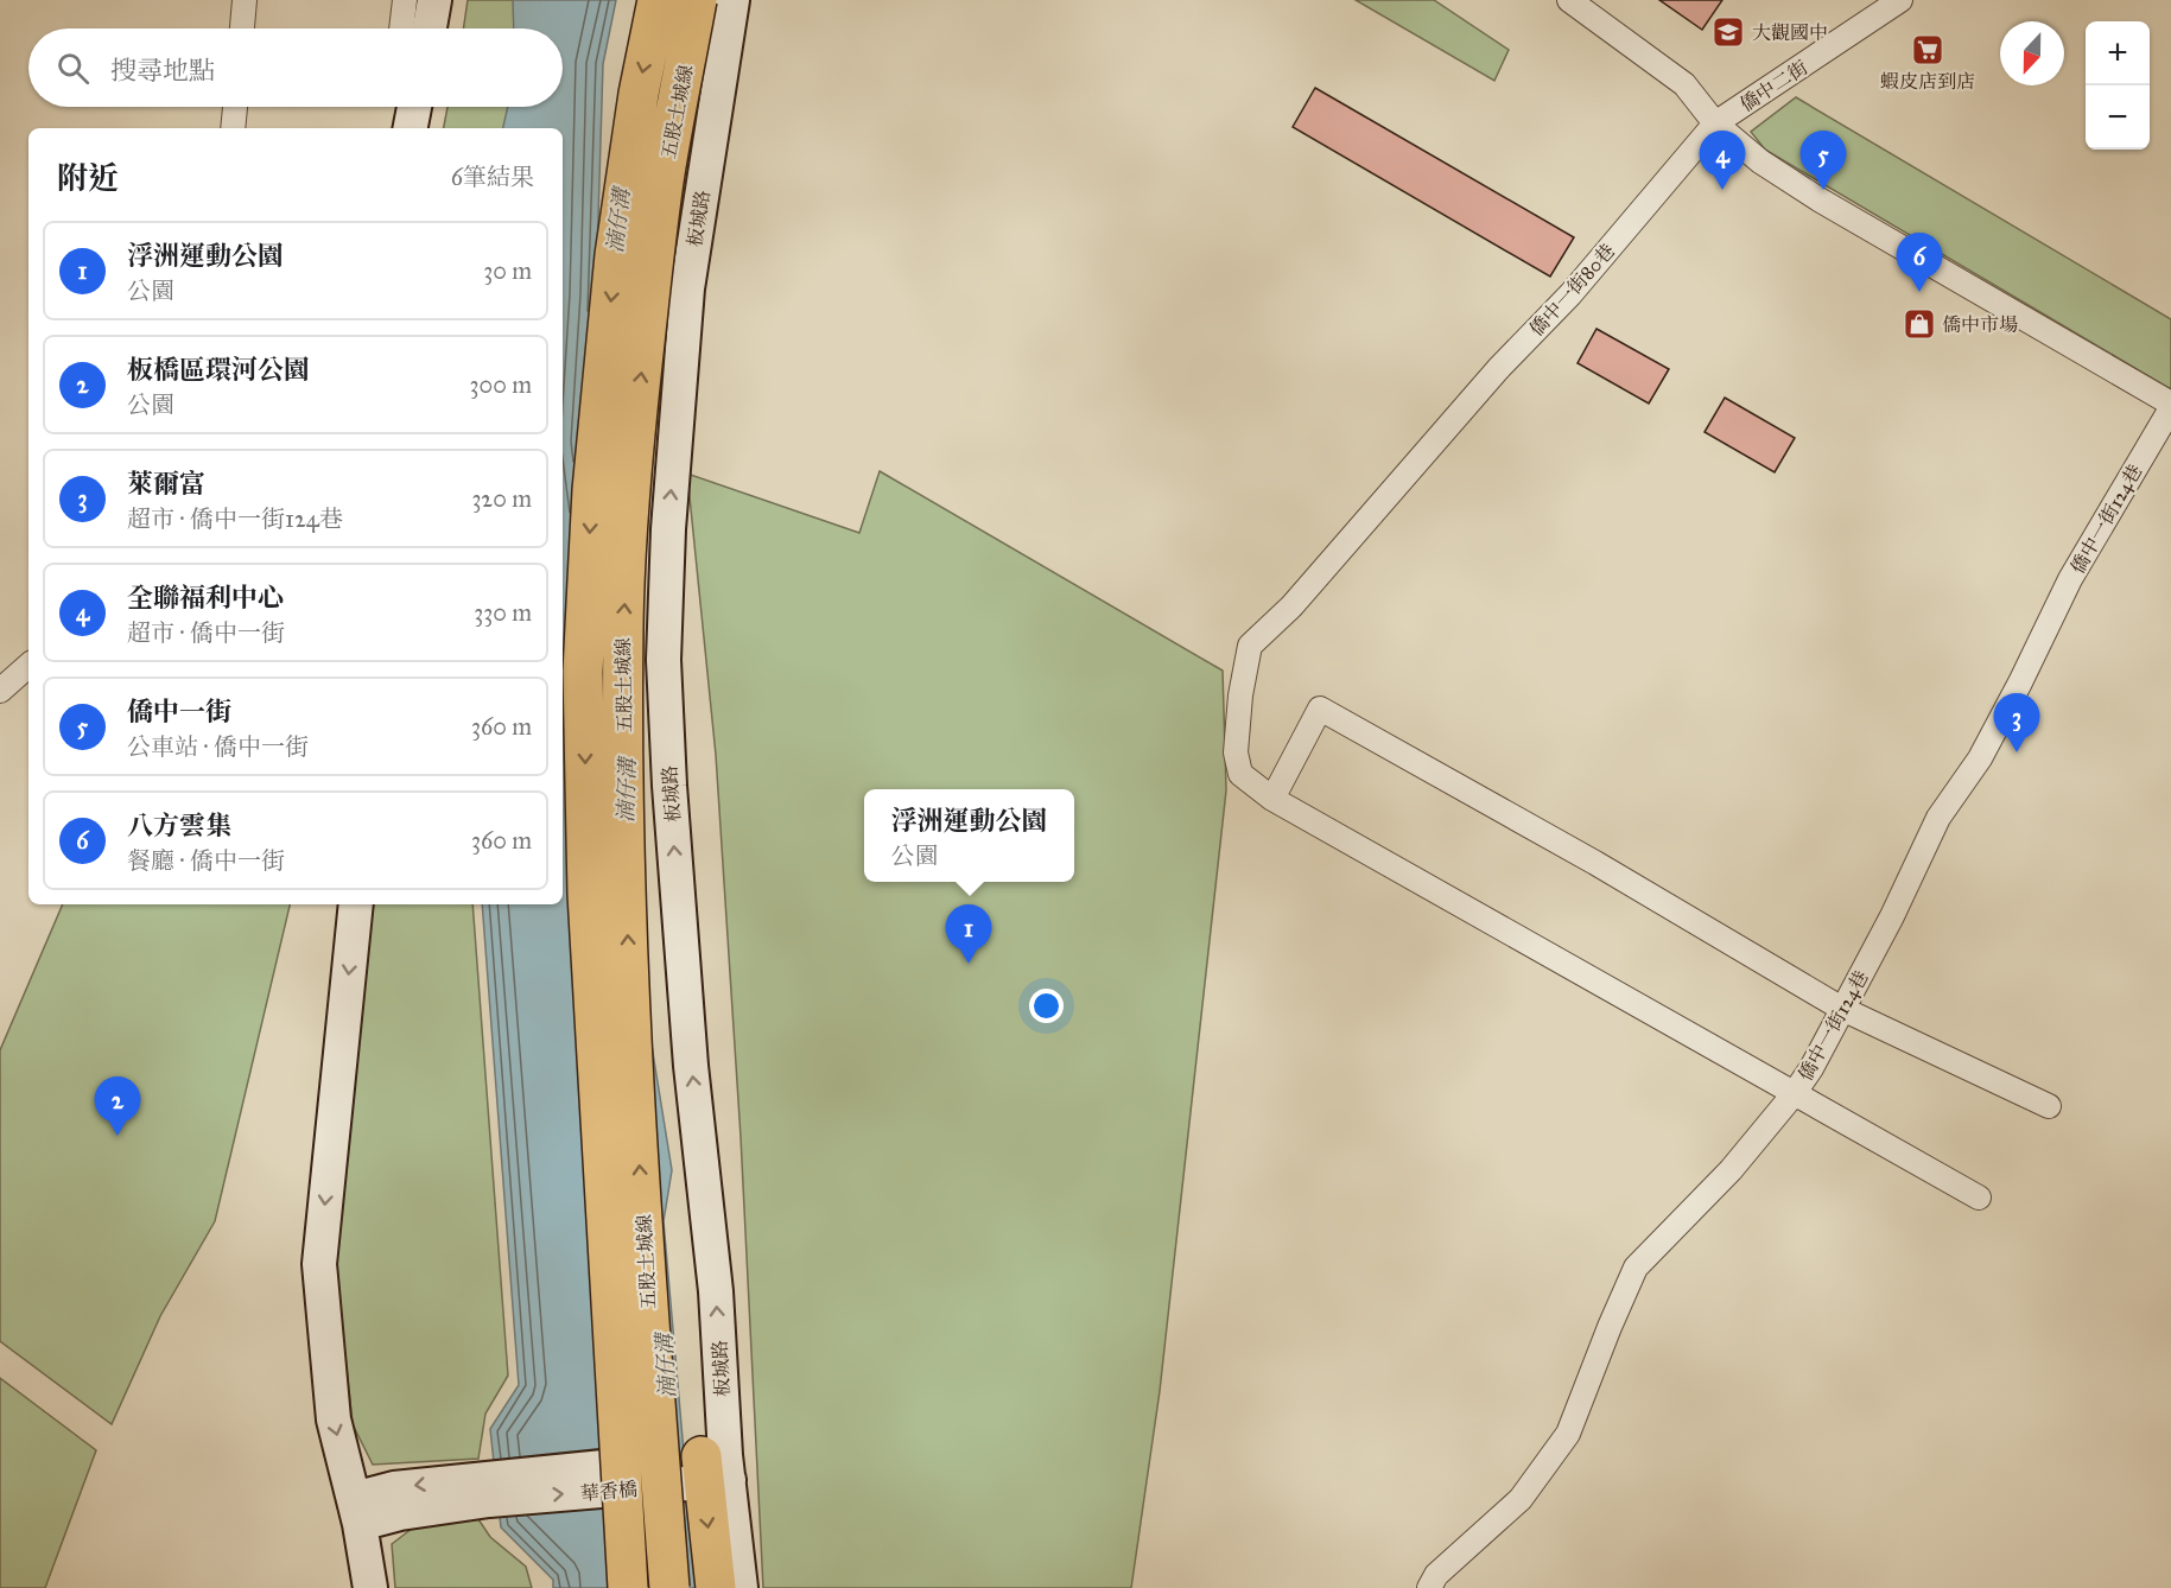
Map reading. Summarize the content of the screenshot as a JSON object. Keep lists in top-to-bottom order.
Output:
{
  "streets": {
    "highway": ["五股土城線"],
    "street": [
      "僑中二街",
      "板城路",
      "僑中一街80巷",
      "僑中一街124巷",
      "華香橋"
    ]
  },
  "crossings": [
    ["僑中二街", "僑中一街80巷"],
    ["板城路", "華香橋"],
    ["僑中一街80巷", "僑中一街124巷"]
  ],
  "one_way": ["板城路"],
  "water": ["湳仔溝"],
  "places": {
    "school or university": ["大觀國中"],
    "supermarket": ["蝦皮店到店"],
    "shop": ["僑中市場"]
  },
  "north": "bottom",
  "page": {
    "map_buttons": ["+", "−"],
    "search": "搜尋地點",
    "heading": ["附近", "6筆結果"],
    "pins": [
      "4",
      "5",
      "6",
      "3",
      "1",
      "2"
    ],
    "list": [
      {
        "mark": "1",
        "name": "浮洲運動公園",
        "note": "公園",
        "value": "30 m"
      },
      {
        "mark": "2",
        "name": "板橋區環河公園",
        "note": "公園",
        "value": "300 m"
      },
      {
        "mark": "3",
        "name": "萊爾富",
        "note": "超市 · 僑中一街124巷",
        "value": "320 m"
      },
      {
        "mark": "4",
        "name": "全聯福利中心",
        "note": "超市 · 僑中一街",
        "value": "330 m"
      },
      {
        "mark": "5",
        "name": "僑中一街",
        "note": "公車站 · 僑中一街",
        "value": "360 m"
      },
      {
        "mark": "6",
        "name": "八方雲集",
        "note": "餐廳 · 僑中一街",
        "value": "360 m"
      }
    ],
    "popup": ["浮洲運動公園", "公園"]
  }
}
